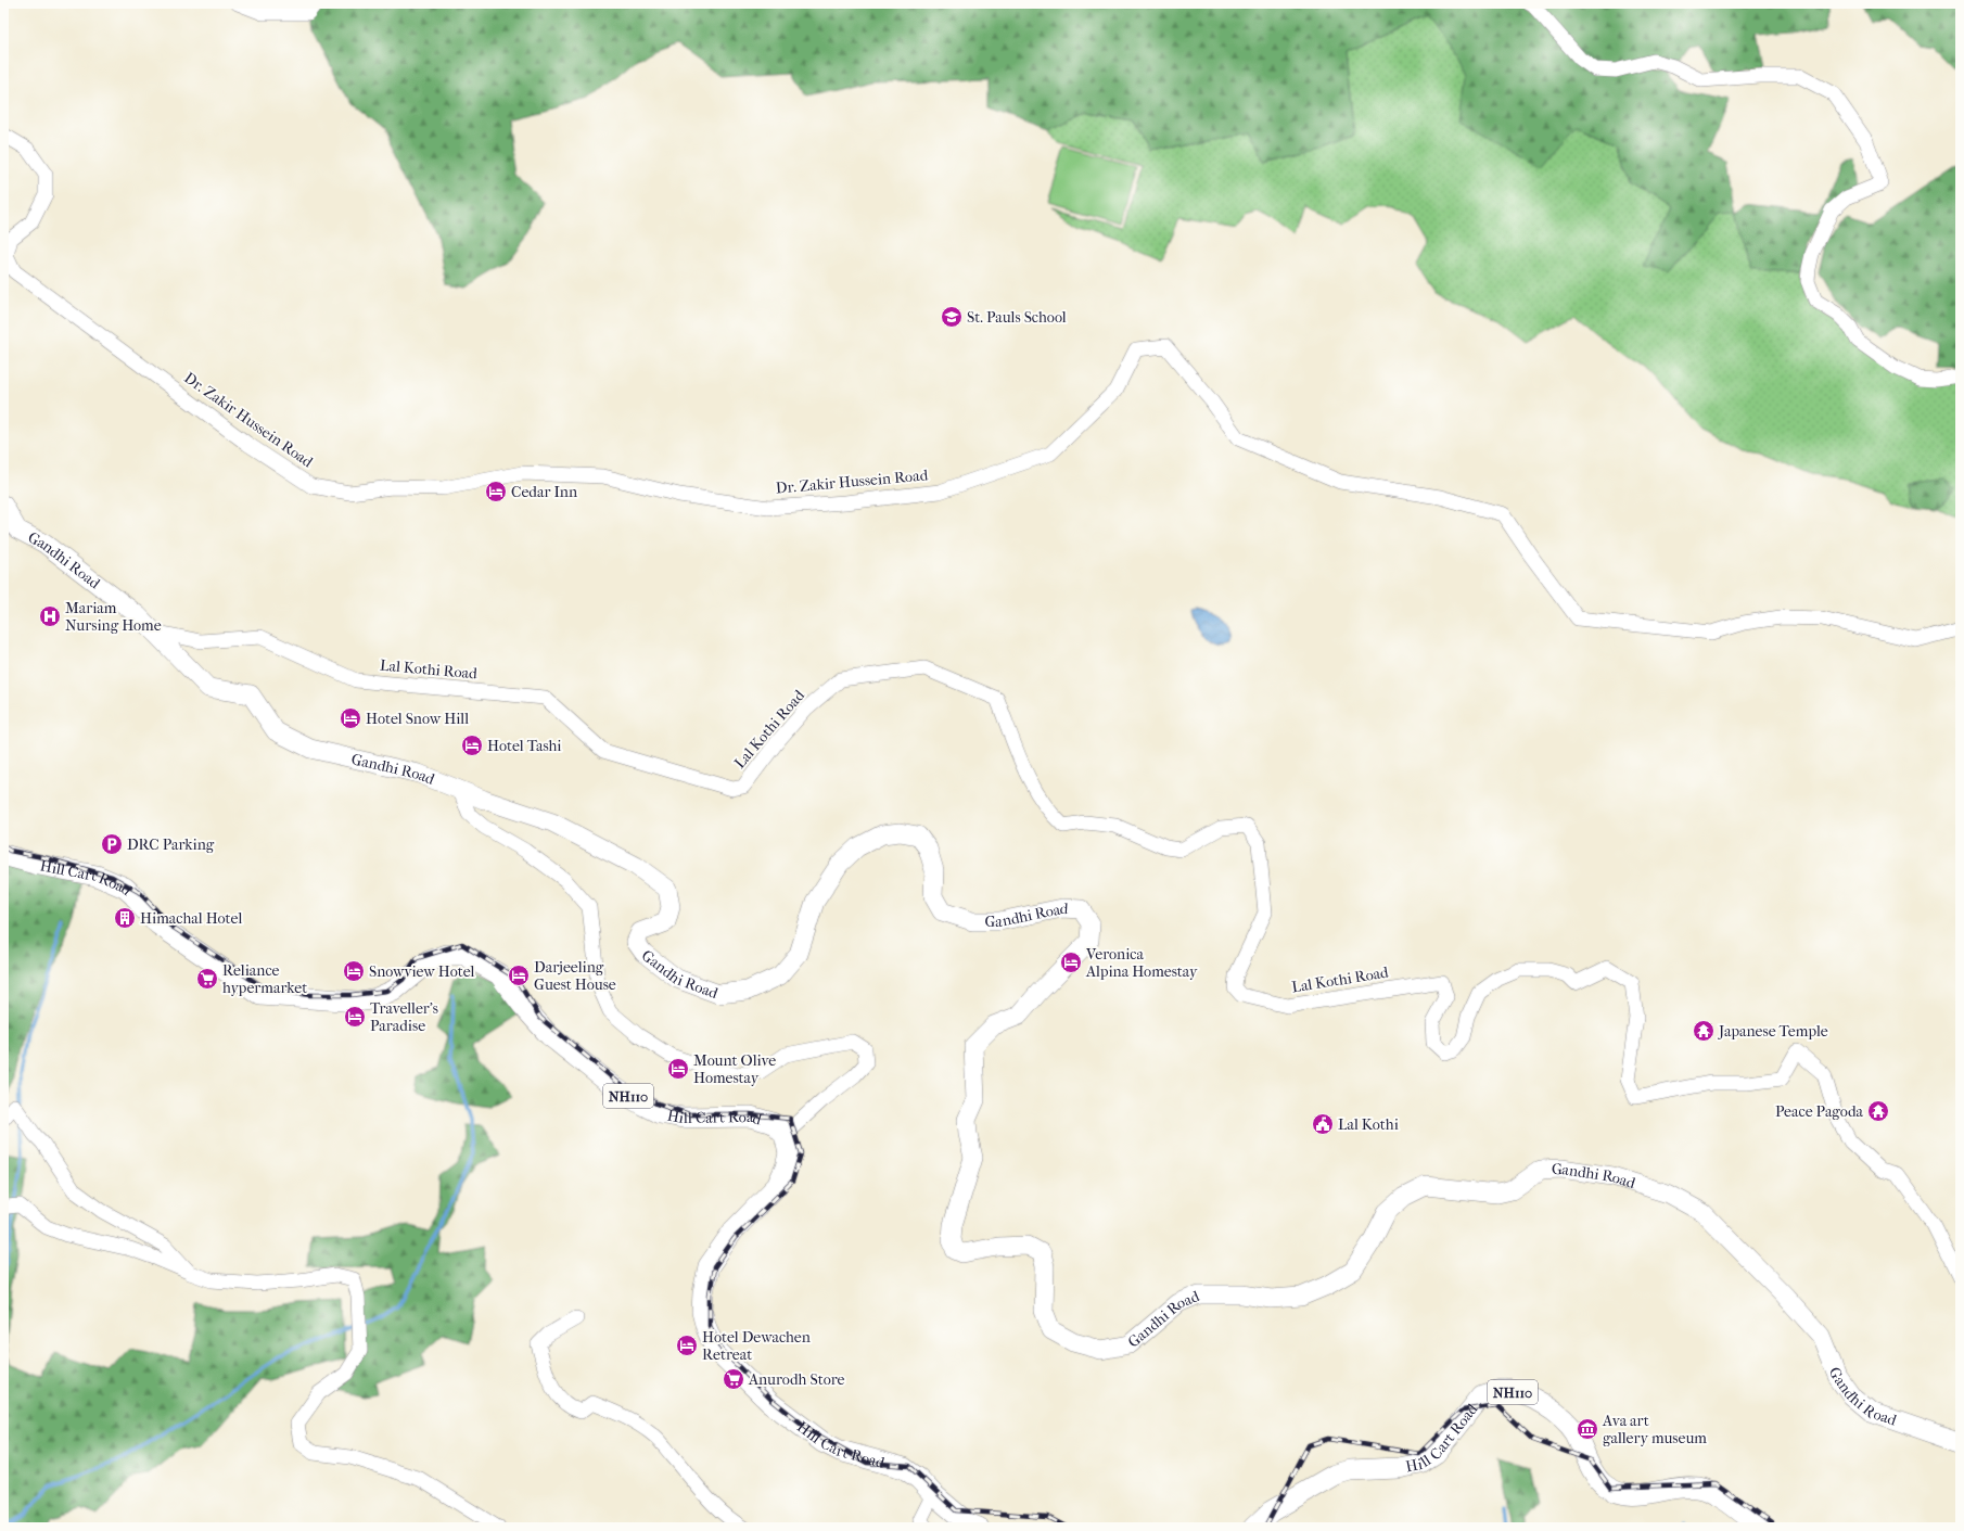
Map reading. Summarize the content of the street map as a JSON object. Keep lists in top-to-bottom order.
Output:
{
  "streets": {
    "highway": ["Hill Cart Road", "NH110"],
    "main road": ["Gandhi Road"],
    "street": ["Dr. Zakir Hussein Road", "Lal Kothi Road"]
  },
  "crossings": [
    ["Gandhi Road", "Lal Kothi Road"]
  ],
  "places": {
    "school or university": ["St. Pauls School"],
    "hotel": [
      "Cedar Inn",
      "Hotel Snow Hill",
      "Hotel Tashi",
      "Veronica Alpina Homestay",
      "Snowview Hotel",
      "Darjeeling Guest House",
      "Traveller's Paradise",
      "Mount Olive Homestay",
      "Hotel Dewachen Retreat"
    ],
    "hospital": ["Mariam Nursing Home"],
    "parking": ["DRC Parking"],
    "building": ["Himachal Hotel"],
    "supermarket": ["Reliance hypermarket", "Anurodh Store"],
    "temple": ["Japanese Temple", "Peace Pagoda"],
    "public building": ["Lal Kothi"],
    "museum": ["Ava art gallery museum"]
  }
}
